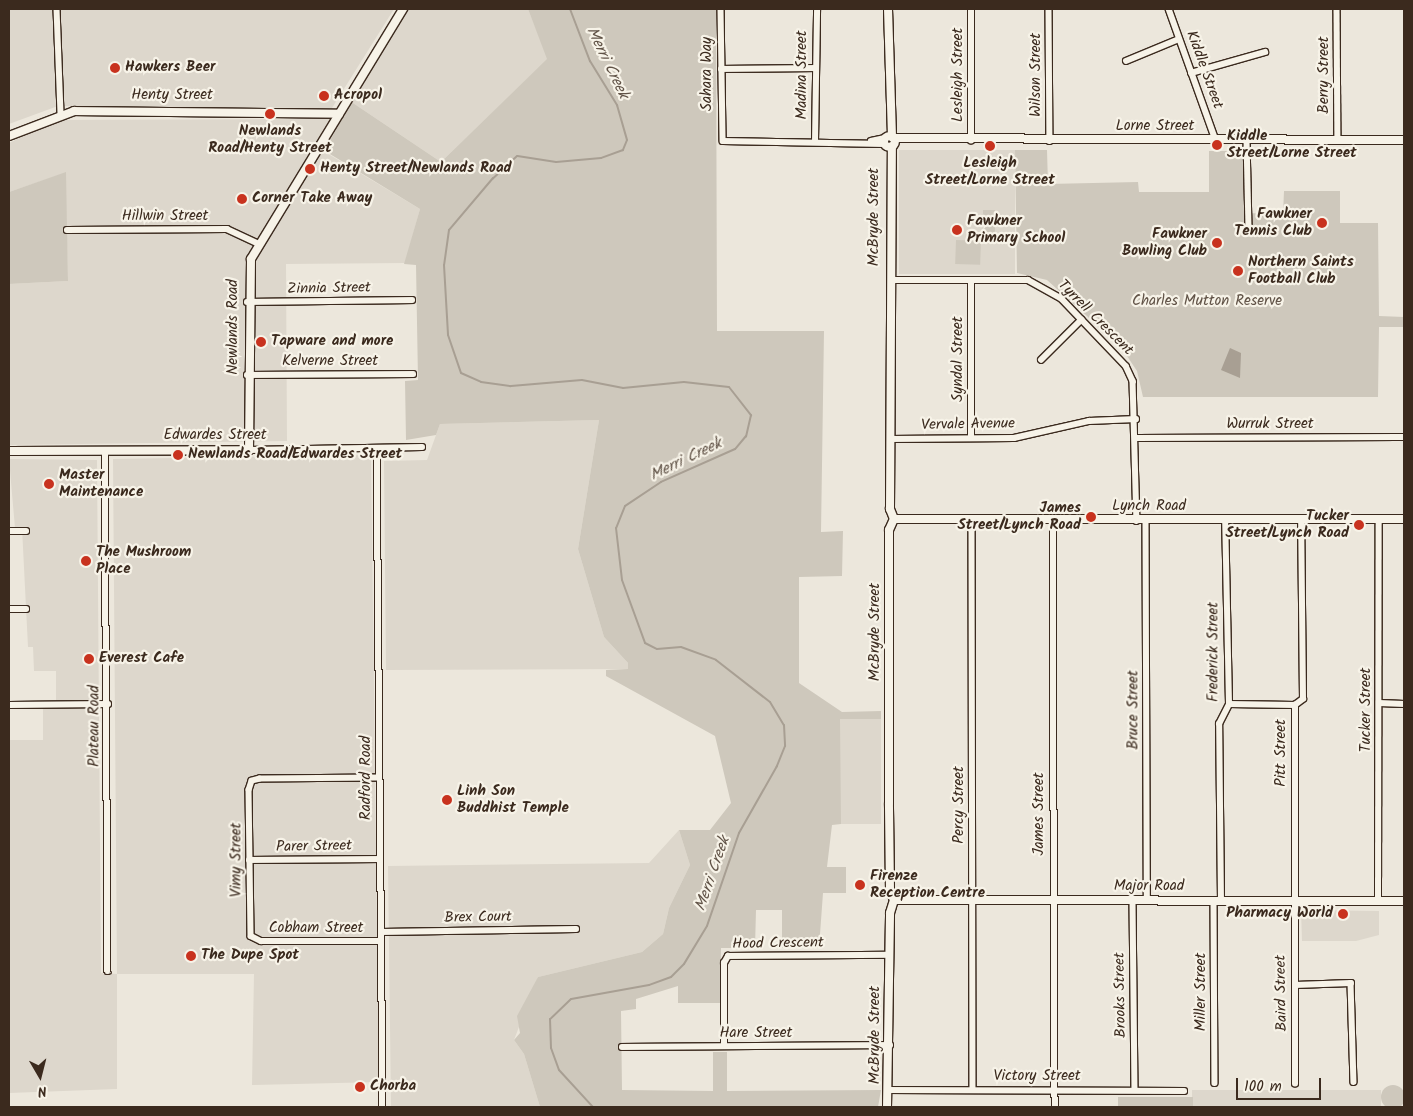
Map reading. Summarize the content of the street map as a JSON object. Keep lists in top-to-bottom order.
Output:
{
  "streets": {
    "street": [
      "Kiddle Street",
      "Sahara Way",
      "Madina Street",
      "Lesleigh Street",
      "Wilson Street",
      "Berry Street",
      "Henty Street",
      "Lorne Street",
      "Hillwin Street",
      "McBryde Street",
      "Zinnia Street",
      "Tyrrell Crescent",
      "Newlands Road",
      "Syndal Street",
      "Kelverne Street",
      "Vervale Avenue",
      "Wurruk Street",
      "Edwardes Street",
      "Lynch Road",
      "Frederick Street",
      "Bruce Street",
      "Tucker Street",
      "Plateau Road",
      "Pitt Street",
      "Radford Road",
      "Percy Street",
      "James Street",
      "Parer Street",
      "Vimy Street",
      "Major Road",
      "Brex Court",
      "Cobham Street",
      "Hood Crescent",
      "Miller Street",
      "Baird Street",
      "Brooks Street",
      "Hare Street",
      "Victory Street"
    ]
  },
  "crossings": [
    ["Kiddle Street", "Lorne Street"],
    ["Sahara Way", "Lorne Street"],
    ["Madina Street", "Lorne Street"],
    ["Lesleigh Street", "Lorne Street"],
    ["Wilson Street", "Lorne Street"],
    ["Berry Street", "Lorne Street"],
    ["Henty Street", "Newlands Road"],
    ["Lorne Street", "McBryde Street"],
    ["Hillwin Street", "Newlands Road"],
    ["McBryde Street", "Tyrrell Crescent"],
    ["McBryde Street", "Vervale Avenue"],
    ["McBryde Street", "Lynch Road"],
    ["McBryde Street", "Major Road"],
    ["McBryde Street", "Hood Crescent"],
    ["McBryde Street", "Hare Street"],
    ["McBryde Street", "Victory Street"],
    ["Zinnia Street", "Newlands Road"],
    ["Tyrrell Crescent", "Syndal Street"],
    ["Tyrrell Crescent", "Vervale Avenue"],
    ["Tyrrell Crescent", "Wurruk Street"],
    ["Tyrrell Crescent", "Lynch Road"],
    ["Newlands Road", "Kelverne Street"],
    ["Newlands Road", "Edwardes Street"],
    ["Syndal Street", "Vervale Avenue"],
    ["Edwardes Street", "Plateau Road"],
    ["Edwardes Street", "Radford Road"],
    ["Lynch Road", "Frederick Street"],
    ["Lynch Road", "Bruce Street"],
    ["Lynch Road", "Tucker Street"],
    ["Lynch Road", "Pitt Street"],
    ["Lynch Road", "Percy Street"],
    ["Lynch Road", "James Street"],
    ["Frederick Street", "Major Road"],
    ["Frederick Street", "Miller Street"],
    ["Bruce Street", "Major Road"],
    ["Tucker Street", "Major Road"],
    ["Pitt Street", "Major Road"],
    ["Pitt Street", "Baird Street"],
    ["Radford Road", "Parer Street"],
    ["Radford Road", "Vimy Street"],
    ["Radford Road", "Brex Court"],
    ["Radford Road", "Cobham Street"],
    ["Percy Street", "Major Road"],
    ["Percy Street", "Victory Street"],
    ["James Street", "Major Road"],
    ["James Street", "Victory Street"],
    ["Parer Street", "Vimy Street"],
    ["Vimy Street", "Cobham Street"],
    ["Major Road", "Miller Street"],
    ["Major Road", "Baird Street"],
    ["Major Road", "Brooks Street"],
    ["Hood Crescent", "Hare Street"],
    ["Brooks Street", "Victory Street"]
  ],
  "water": ["Merri Creek"],
  "parks": ["Charles Mutton Reserve"],
  "places": [
    "Hawkers Beer",
    "Acropol",
    "Newlands Road/Henty Street",
    "Kiddle Street/Lorne Street",
    "Lesleigh Street/Lorne Street",
    "Henty Street/Newlands Road",
    "Corner Take Away",
    "Fawkner Tennis Club",
    "Fawkner Primary School",
    "Fawkner Bowling Club",
    "Northern Saints Football Club",
    "Tapware and more",
    "Newlands Road/Edwardes Street",
    "Master Maintenance",
    "James Street/Lynch Road",
    "Tucker Street/Lynch Road",
    "The Mushroom Place",
    "Everest Cafe",
    "Linh Son Buddhist Temple",
    "Firenze Reception Centre",
    "Pharmacy World",
    "The Dupe Spot",
    "Chorba"
  ],
  "scale_bar": "100 m",
  "north": "bottom"
}
